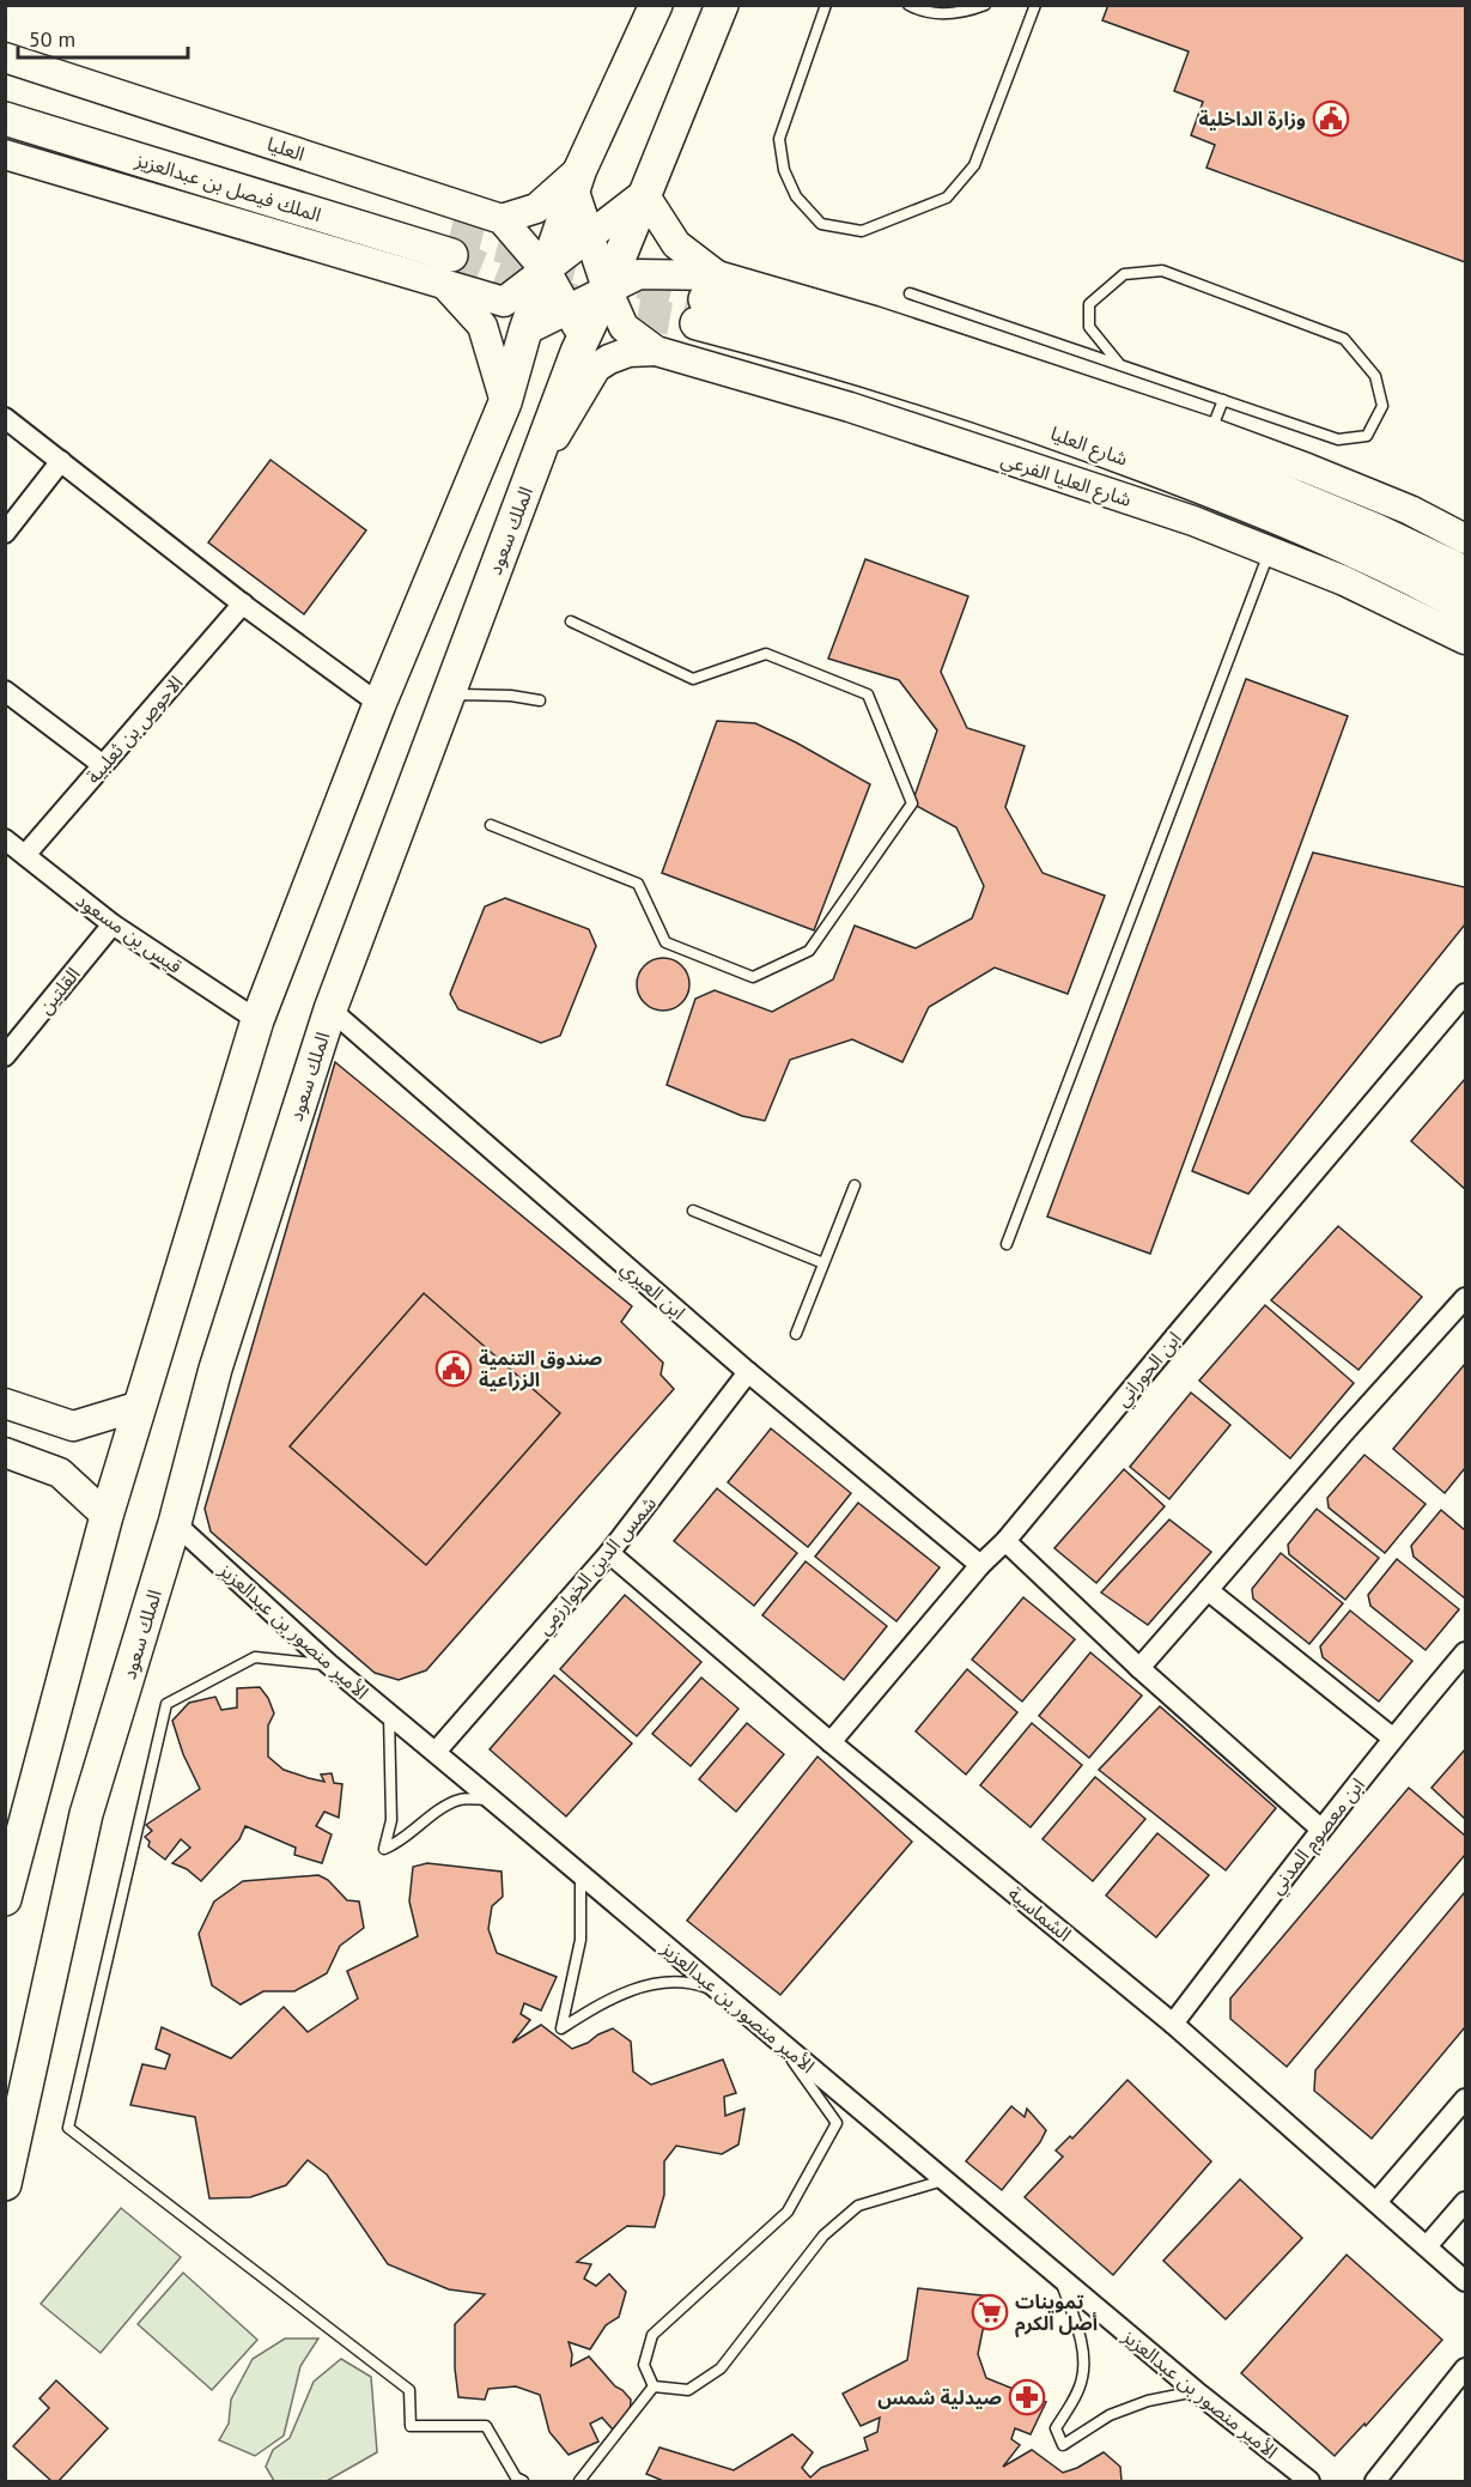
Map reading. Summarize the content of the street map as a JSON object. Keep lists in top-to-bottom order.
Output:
{
  "streets": {
    "main road": ["الملك فيصل بن عبدالعزيز", "شارع العليا", "الملك سعود"],
    "street": [
      "العليا",
      "شارع العليا الفرعي",
      "الاحوص بن ثعلبية",
      "قيس بن مسعود",
      "القلتين",
      "ابن العبري",
      "ابن الحوراني",
      "شمس الدين الخوارزمي",
      "الأمير منصور بن عبدالعزيز",
      "ابن معصوم المدني",
      "الشماسية"
    ]
  },
  "crossings": [
    ["شارع العليا الفرعي", "الملك سعود"],
    ["الملك سعود", "ابن العبري"],
    ["الملك سعود", "الأمير منصور بن عبدالعزيز"],
    ["الاحوص بن ثعلبية", "قيس بن مسعود"],
    ["قيس بن مسعود", "القلتين"],
    ["ابن العبري", "ابن الحوراني"],
    ["ابن العبري", "شمس الدين الخوارزمي"],
    ["ابن الحوراني", "الشماسية"],
    ["شمس الدين الخوارزمي", "الأمير منصور بن عبدالعزيز"],
    ["شمس الدين الخوارزمي", "الشماسية"],
    ["ابن معصوم المدني", "الشماسية"]
  ],
  "places": {
    "public building": ["وزارة الداخلية", "صندوق التنمية الزراعية"],
    "supermarket": ["تموينات أصل الكرم"],
    "pharmacy": ["صيدلية شمس"]
  },
  "scale_bar": "50 m"
}
